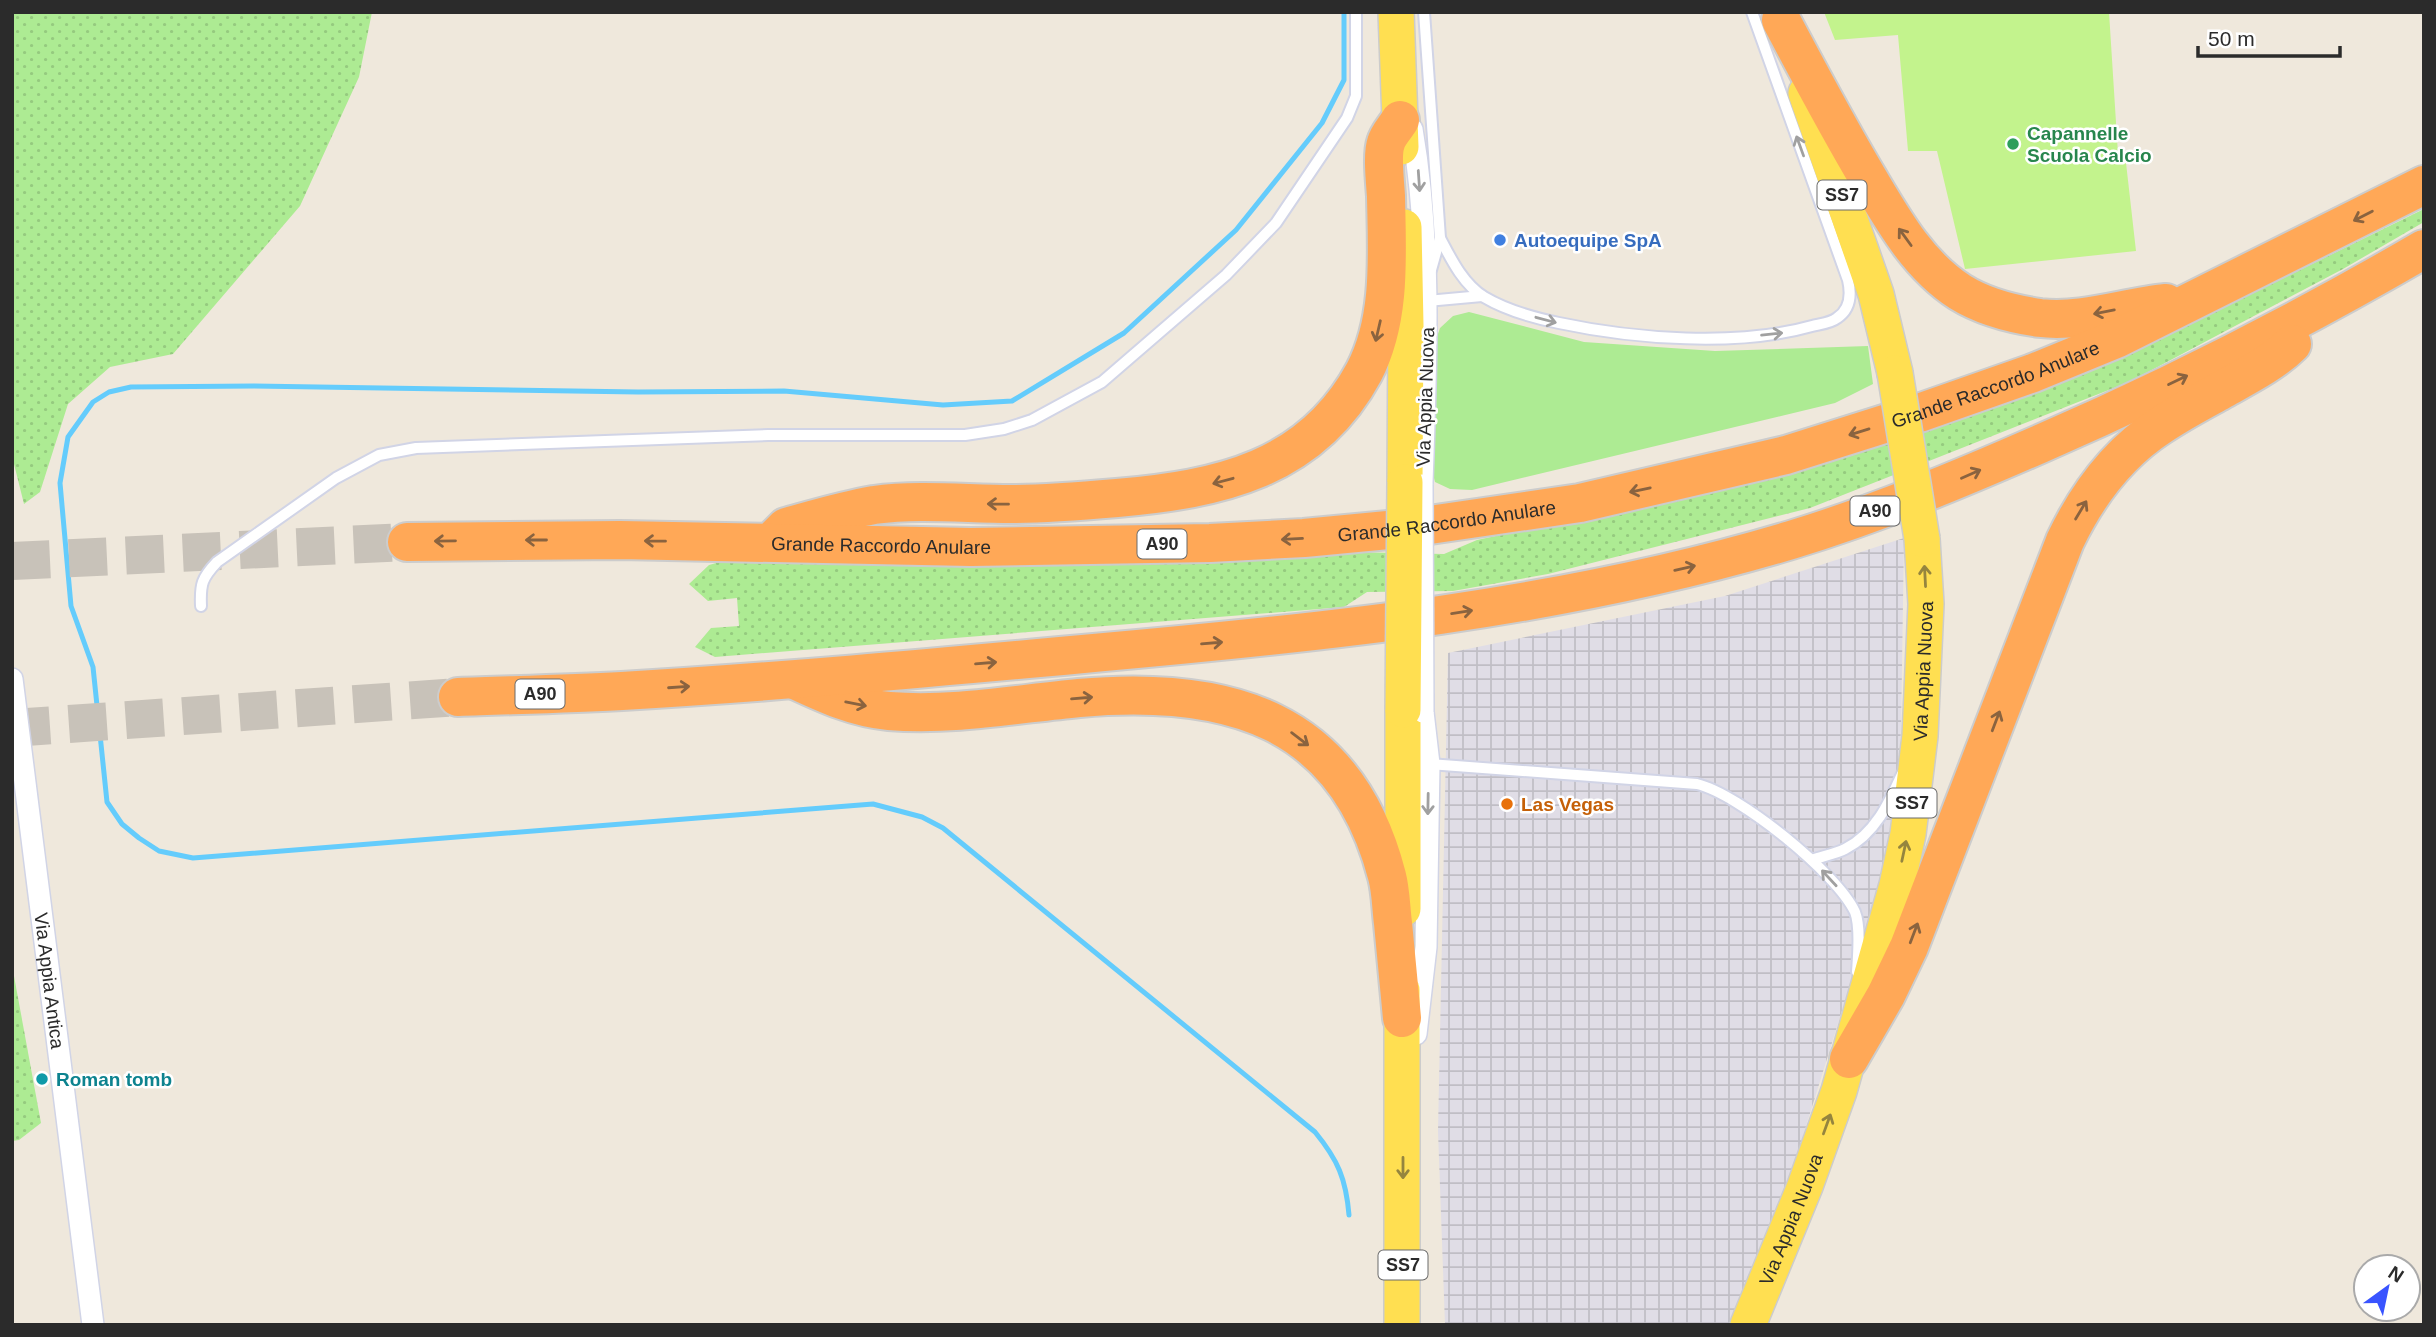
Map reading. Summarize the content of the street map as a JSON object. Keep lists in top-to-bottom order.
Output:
{
  "streets": {
    "highway": ["Grande Raccordo Anulare", "A90"],
    "main road": ["SS7", "Via Appia Nuova"],
    "street": ["Via Appia Antica"]
  },
  "places": [
    "Capannelle Scuola Calcio",
    "Autoequipe SpA",
    "Las Vegas",
    "Roman tomb"
  ],
  "scale_bar": "50 m",
  "north": "top right"
}
